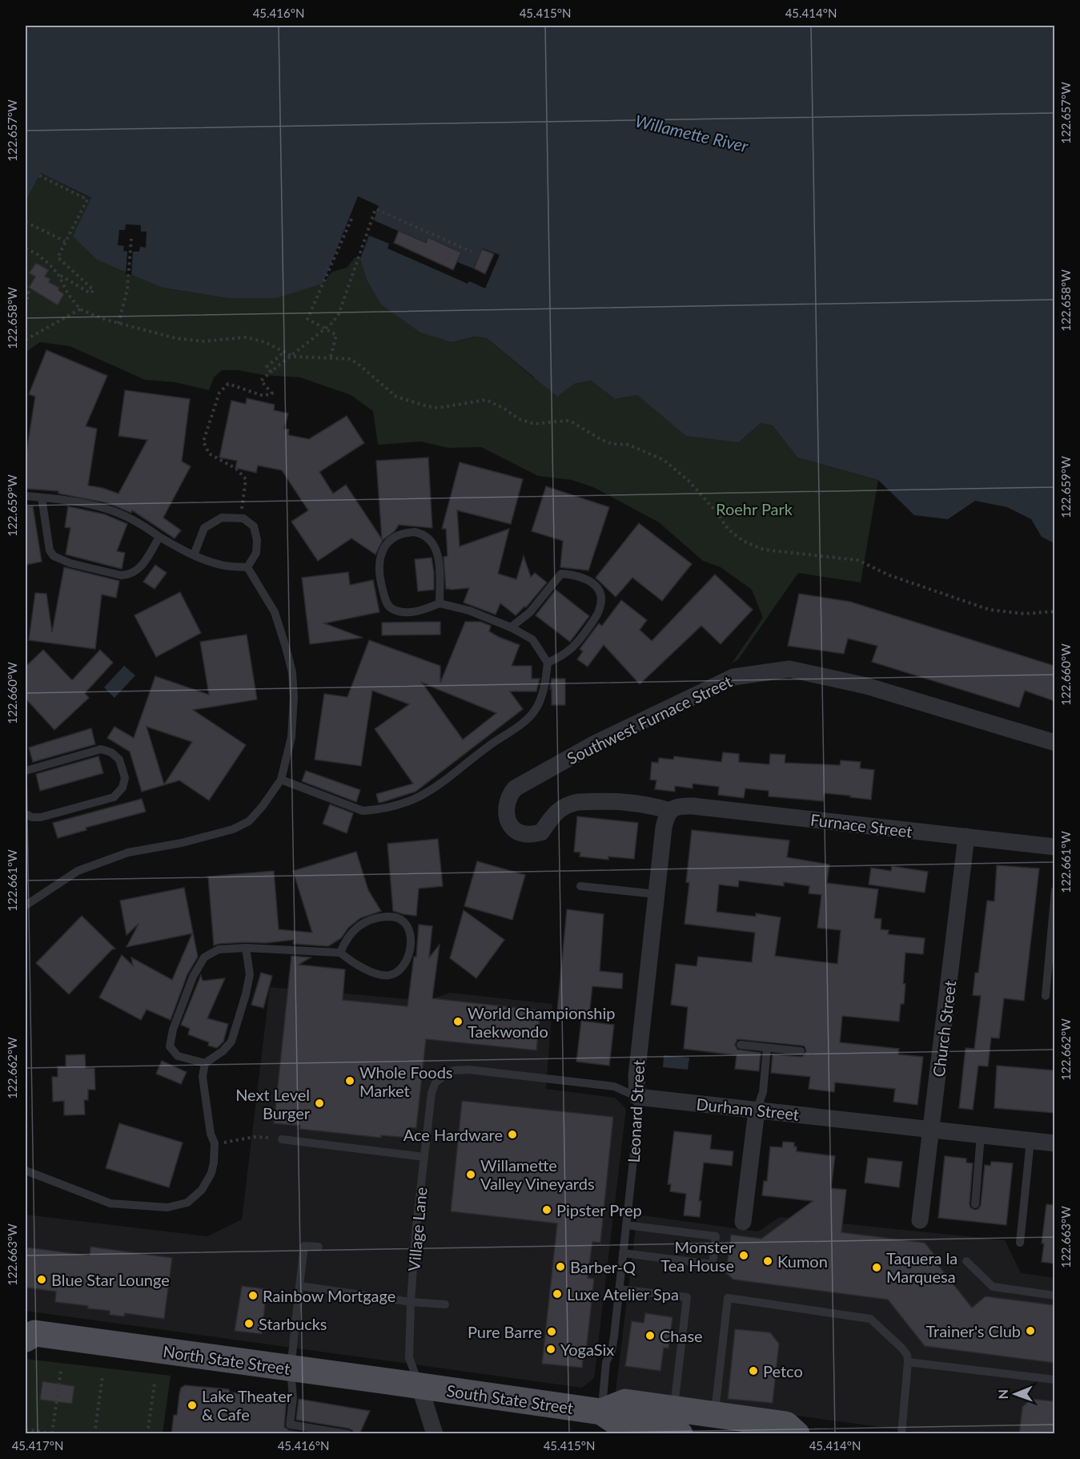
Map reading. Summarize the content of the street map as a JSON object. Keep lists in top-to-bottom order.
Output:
{
  "streets": {
    "main road": ["North State Street", "South State Street"],
    "street": [
      "Southwest Furnace Street",
      "Furnace Street",
      "Church Street",
      "Durham Street",
      "Leonard Street"
    ],
    "lane": ["Village Lane"]
  },
  "crossings": [
    ["Southwest Furnace Street", "Furnace Street"],
    ["Southwest Furnace Street", "Leonard Street"],
    ["Furnace Street", "Church Street"],
    ["Furnace Street", "Leonard Street"],
    ["Church Street", "Durham Street"],
    ["Durham Street", "Leonard Street"],
    ["Durham Street", "Village Lane"],
    ["Leonard Street", "South State Street"],
    ["Village Lane", "North State Street"],
    ["Village Lane", "South State Street"],
    ["North State Street", "South State Street"]
  ],
  "water": ["Willamette River"],
  "parks": ["Roehr Park"],
  "places": [
    "World Championship Taekwondo",
    "Whole Foods Market",
    "Next Level Burger",
    "Ace Hardware",
    "Willamette Valley Vineyards",
    "Pipster Prep",
    "Monster Tea House",
    "Kumon",
    "Barber-Q",
    "Taquera la Marquesa",
    "Blue Star Lounge",
    "Luxe Atelier Spa",
    "Rainbow Mortgage",
    "Starbucks",
    "Trainer's Club",
    "Pure Barre",
    "Chase",
    "YogaSix",
    "Petco",
    "Lake Theater & Cafe"
  ],
  "north": "left",
  "coordinates": [
    "45.416°N",
    "45.415°N",
    "45.414°N",
    "122.657°W",
    "122.658°W",
    "122.659°W",
    "122.660°W",
    "122.661°W",
    "122.662°W",
    "122.663°W",
    "45.417°N"
  ]
}
